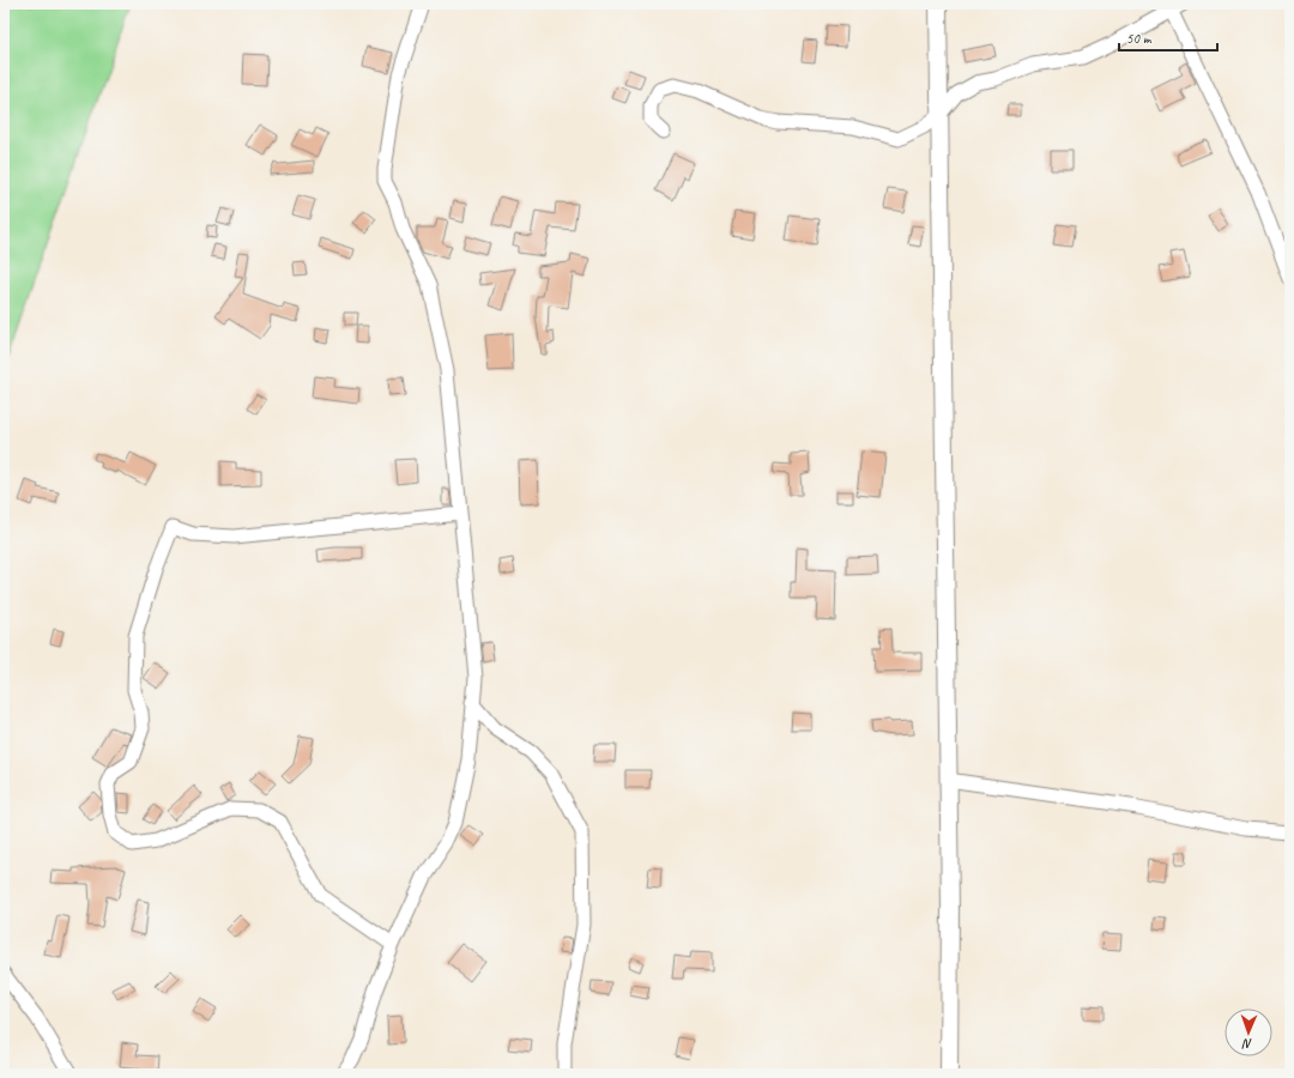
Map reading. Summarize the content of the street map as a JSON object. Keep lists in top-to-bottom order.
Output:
{
  "scale_bar": "50 m",
  "north": "bottom"
}
